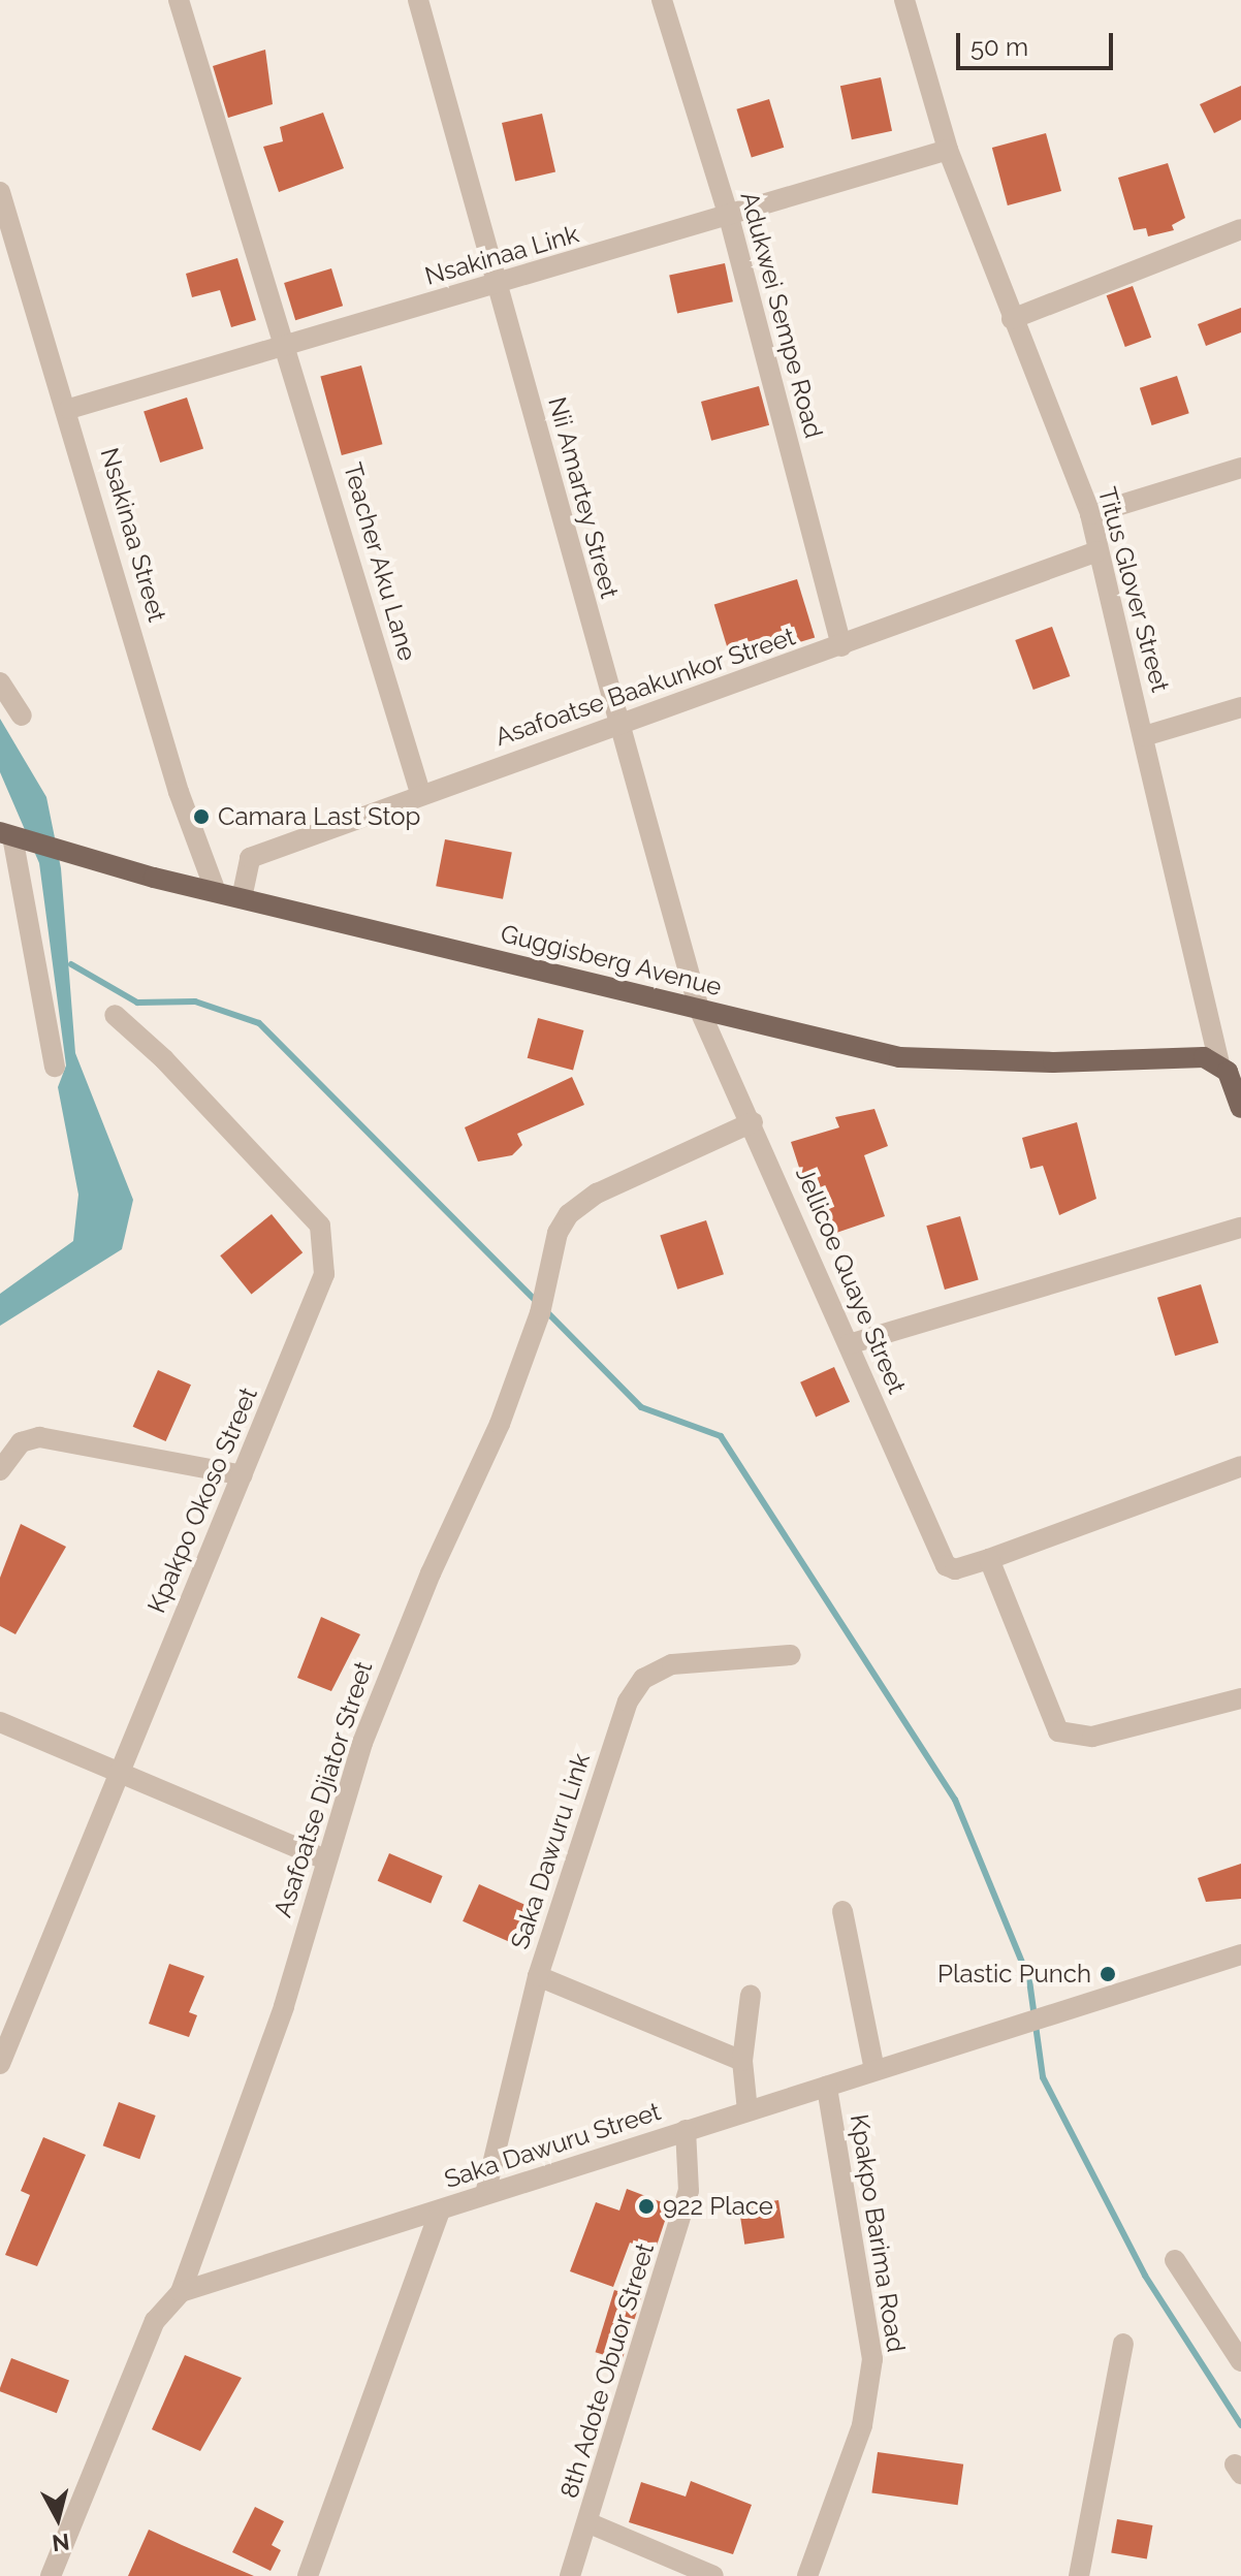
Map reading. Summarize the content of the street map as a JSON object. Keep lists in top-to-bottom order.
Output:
{
  "streets": {
    "main road": ["Titus Glover Street", "Guggisberg Avenue"],
    "street": [
      "Nsakinaa Link",
      "Adukwei Sempe Road",
      "Nii Amartey Street",
      "Nsakinaa Street",
      "Teacher Aku Lane",
      "Asafoatse Baakunkor Street",
      "Jellicoe Quaye Street",
      "Kpakpo Okoso Street",
      "Asafoatse Djiator Street",
      "Saka Dawuru Link",
      "Saka Dawuru Street",
      "Kpakpo Barima Road",
      "8th Adote Obuor Street"
    ]
  },
  "crossings": [
    ["Nsakinaa Link", "Adukwei Sempe Road"],
    ["Nsakinaa Link", "Nii Amartey Street"],
    ["Nsakinaa Link", "Nsakinaa Street"],
    ["Nsakinaa Link", "Teacher Aku Lane"],
    ["Nsakinaa Link", "Titus Glover Street"],
    ["Adukwei Sempe Road", "Asafoatse Baakunkor Street"],
    ["Nii Amartey Street", "Asafoatse Baakunkor Street"],
    ["Nii Amartey Street", "Guggisberg Avenue"],
    ["Nii Amartey Street", "Jellicoe Quaye Street"],
    ["Nsakinaa Street", "Guggisberg Avenue"],
    ["Teacher Aku Lane", "Asafoatse Baakunkor Street"],
    ["Titus Glover Street", "Asafoatse Baakunkor Street"],
    ["Titus Glover Street", "Guggisberg Avenue"],
    ["Asafoatse Baakunkor Street", "Guggisberg Avenue"],
    ["Guggisberg Avenue", "Jellicoe Quaye Street"],
    ["Jellicoe Quaye Street", "Asafoatse Djiator Street"],
    ["Asafoatse Djiator Street", "Saka Dawuru Street"],
    ["Saka Dawuru Link", "Saka Dawuru Street"],
    ["Saka Dawuru Street", "Kpakpo Barima Road"],
    ["Saka Dawuru Street", "8th Adote Obuor Street"]
  ],
  "places": ["Camara Last Stop", "Plastic Punch", "922 Place"],
  "scale_bar": "50 m",
  "north": "bottom"
}
